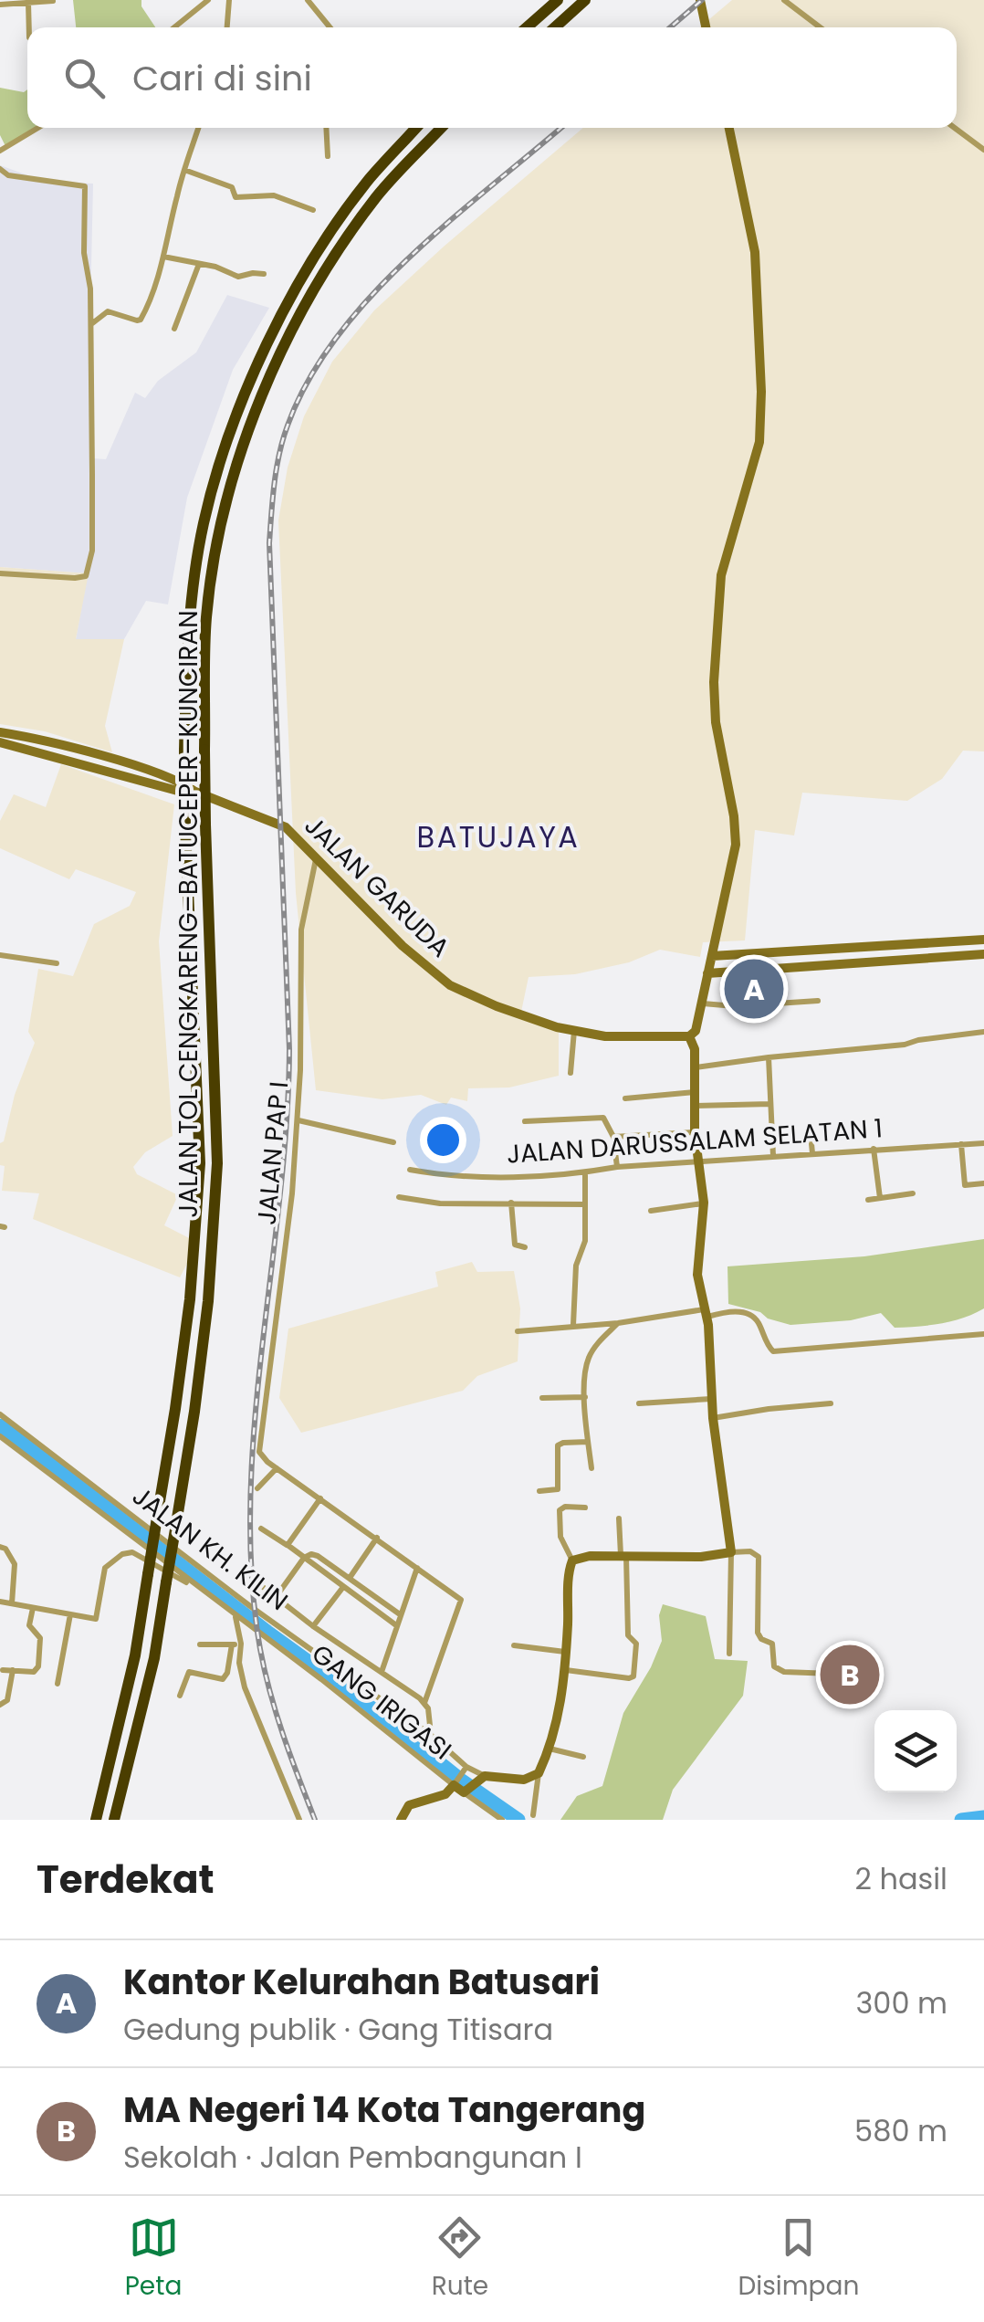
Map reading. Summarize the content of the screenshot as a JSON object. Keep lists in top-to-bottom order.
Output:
{
  "streets": {
    "highway": ["JALAN TOL CENGKARENG–BATUCEPER–KUNCIRAN"],
    "street": [
      "JALAN GARUDA",
      "JALAN DARUSSALAM SELATAN 1",
      "JALAN PAP I",
      "JALAN KH. KILIN",
      "GANG IRIGASI"
    ]
  },
  "crossings": [
    ["JALAN GARUDA", "JALAN PAP I"],
    ["JALAN KH. KILIN", "GANG IRIGASI"]
  ],
  "districts": ["BATUJAYA"],
  "page": {
    "search": "Cari di sini",
    "pins": ["A", "B"],
    "heading": ["Terdekat", "2 hasil"],
    "list": [
      {
        "mark": "A",
        "name": "Kantor Kelurahan Batusari",
        "note": "Gedung publik · Gang Titisara",
        "value": "300 m"
      },
      {
        "mark": "B",
        "name": "MA Negeri 14 Kota Tangerang",
        "note": "Sekolah · Jalan Pembangunan I",
        "value": "580 m"
      }
    ],
    "nav": ["Peta", "Rute", "Disimpan"]
  }
}
